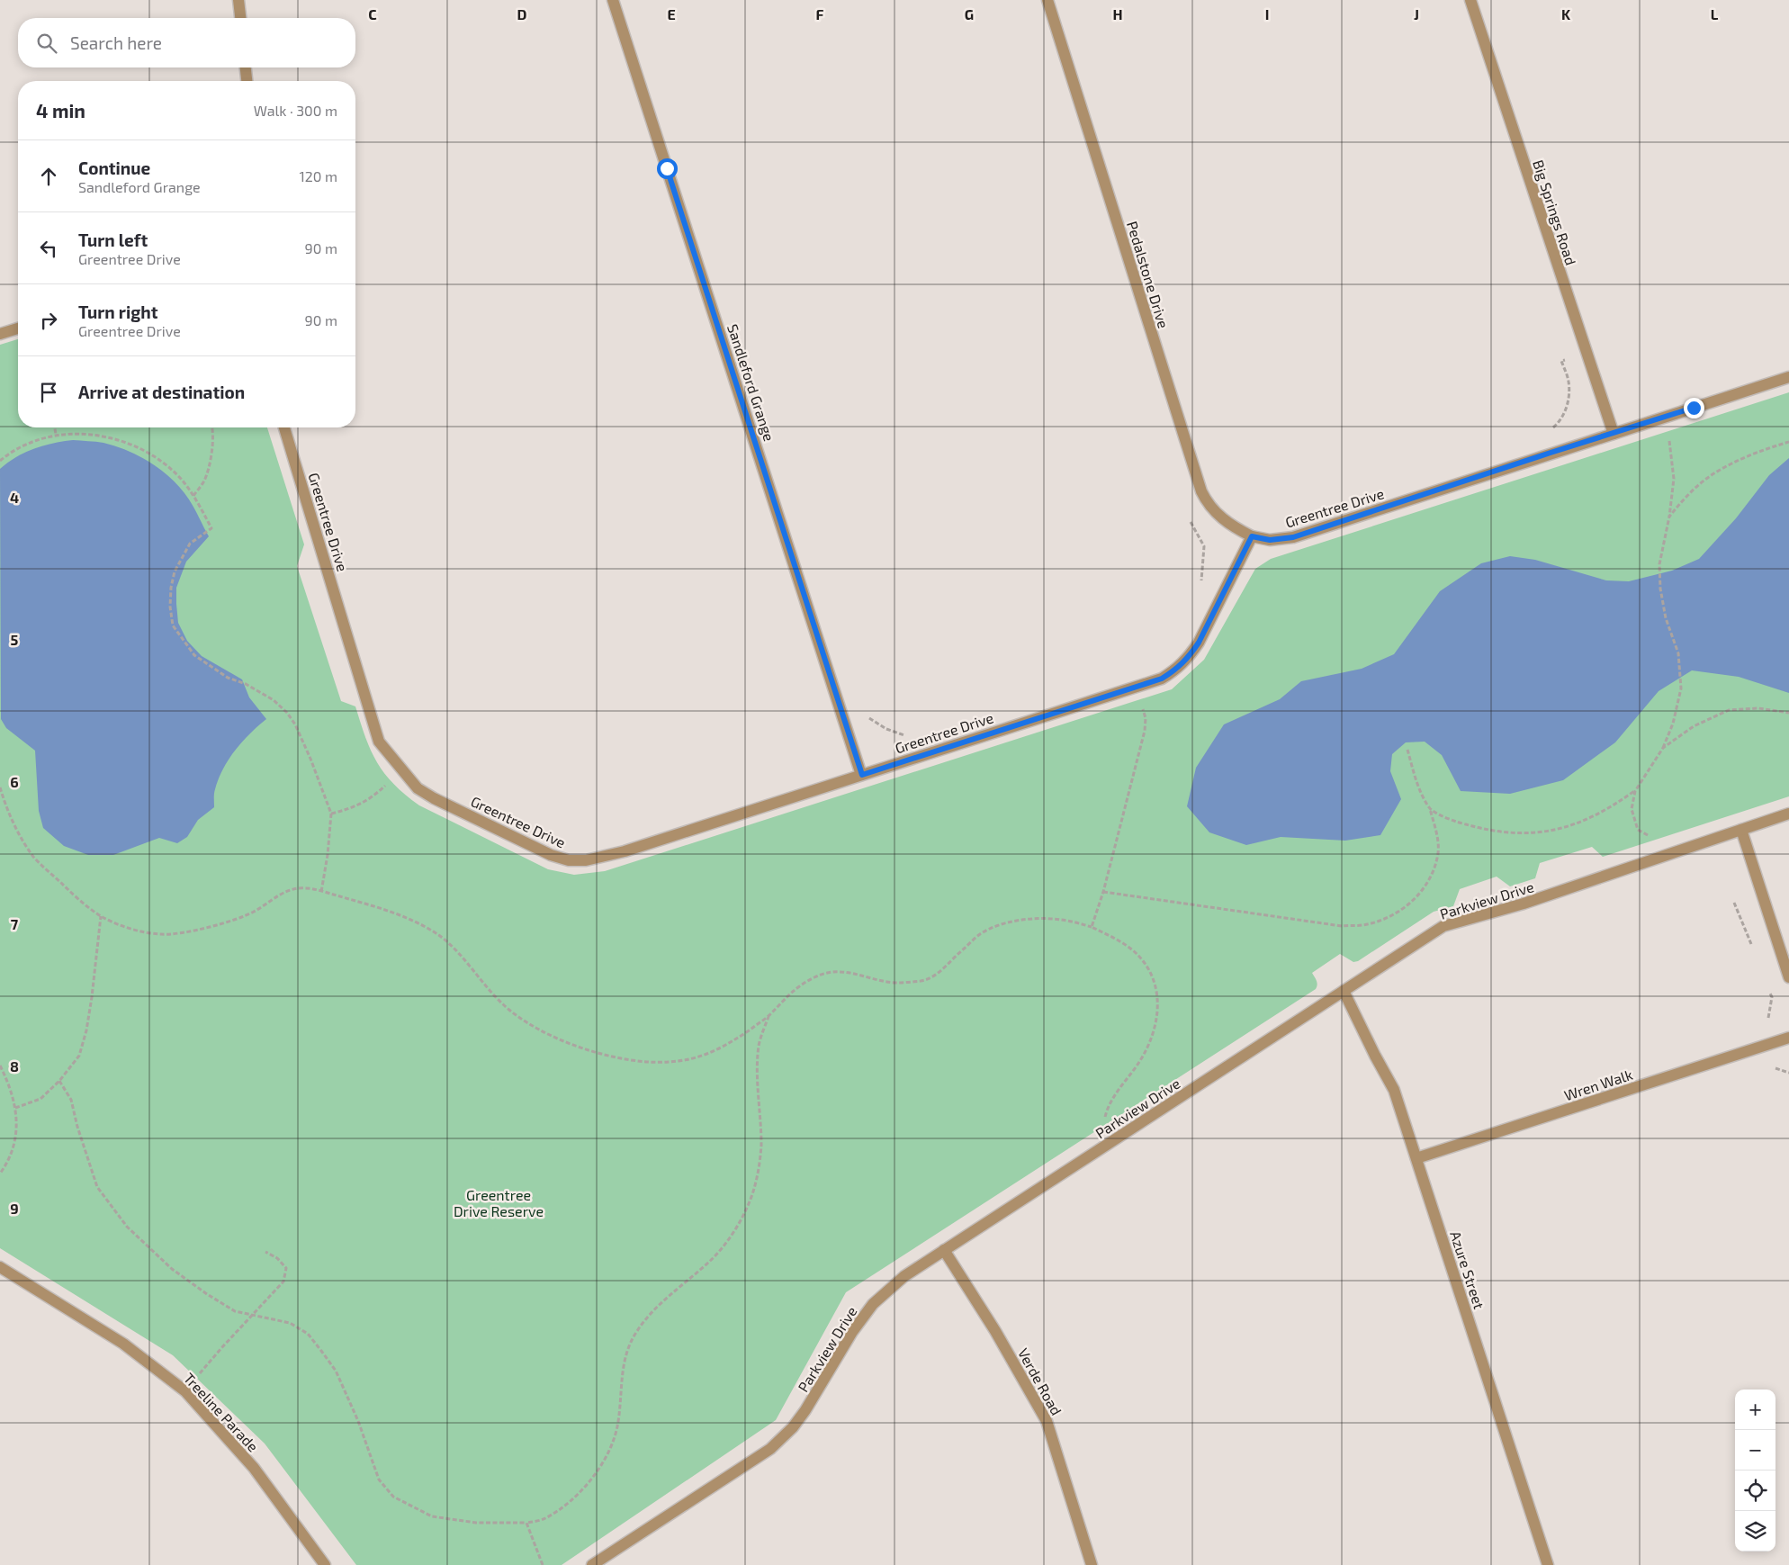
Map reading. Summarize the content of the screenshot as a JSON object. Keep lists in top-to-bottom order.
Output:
{
  "streets": {
    "street": [
      "Big Springs Road",
      "Pedalstone Drive",
      "Sandleford Grange",
      "Greentree Drive",
      "Parkview Drive",
      "Wren Walk",
      "Azure Street",
      "Verde Road",
      "Treeline Parade"
    ]
  },
  "crossings": [
    ["Big Springs Road", "Greentree Drive"],
    ["Pedalstone Drive", "Greentree Drive"],
    ["Sandleford Grange", "Greentree Drive"],
    ["Parkview Drive", "Azure Street"],
    ["Parkview Drive", "Verde Road"],
    ["Wren Walk", "Azure Street"]
  ],
  "parks": ["Greentree Drive Reserve"],
  "page": {
    "search": "Search here",
    "heading": ["4 min", "Walk · 300 m"],
    "list": [
      ["Continue", "Sandleford Grange", "120 m"],
      ["Turn left", "Greentree Drive", "90 m"],
      ["Turn right", "Greentree Drive", "90 m"],
      "Arrive at destination"
    ],
    "map_buttons": ["+", "−"]
  },
  "grid": {
    "columns": [
      "C",
      "D",
      "E",
      "F",
      "G",
      "H",
      "I",
      "J",
      "K",
      "L"
    ],
    "rows": [
      "4",
      "5",
      "6",
      "7",
      "8",
      "9"
    ]
  }
}
